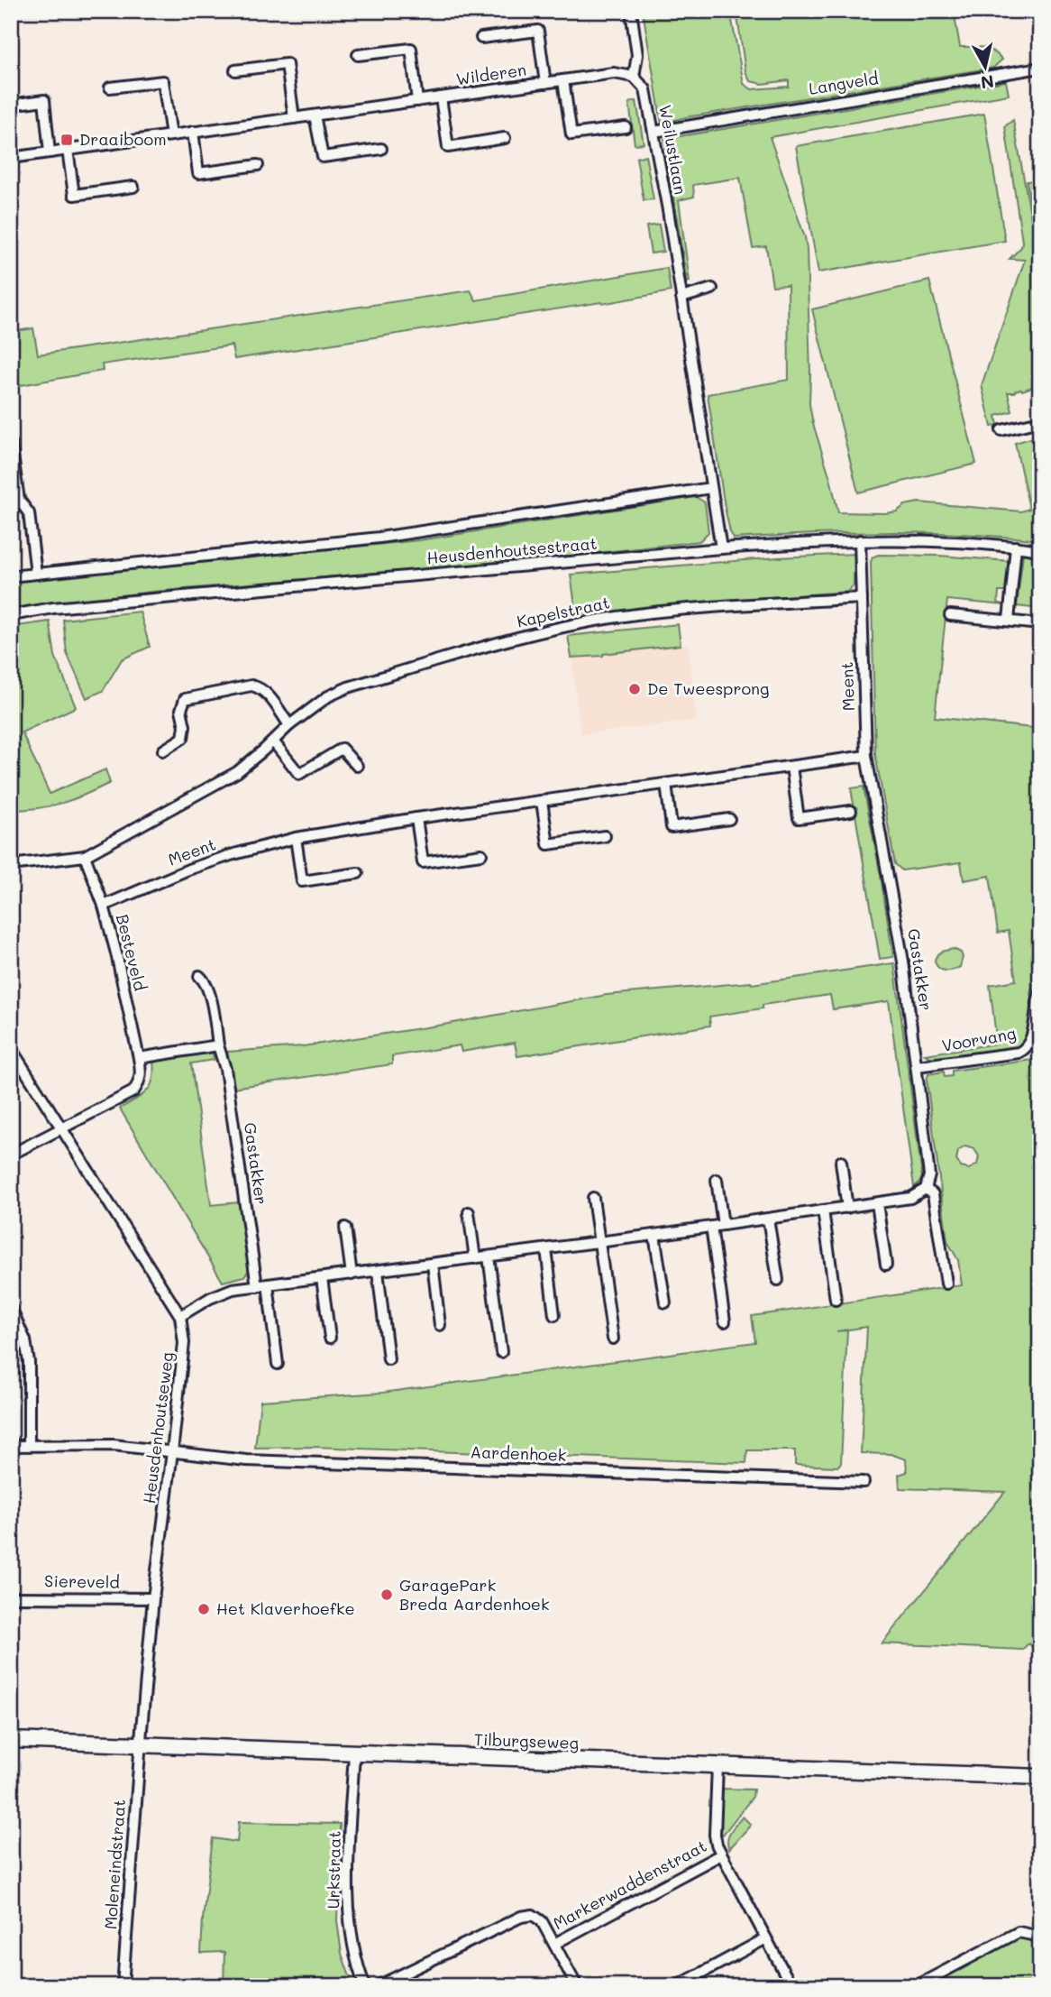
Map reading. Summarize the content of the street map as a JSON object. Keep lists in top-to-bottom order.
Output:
{
  "streets": {
    "main road": ["Tilburgseweg"],
    "street": [
      "Wilderen",
      "Langveld",
      "Weilustlaan",
      "Heusdenhoutsestraat",
      "Kapelstraat",
      "Meent",
      "Besteveld",
      "Gastakker",
      "Voorvang",
      "Heusdenhoutseweg",
      "Aardenhoek",
      "Siereveld",
      "Moleneindstraat",
      "Urkstraat",
      "Markerwaddenstraat"
    ]
  },
  "crossings": [
    ["Wilderen", "Weilustlaan"],
    ["Langveld", "Weilustlaan"],
    ["Weilustlaan", "Heusdenhoutsestraat"],
    ["Heusdenhoutsestraat", "Meent"],
    ["Kapelstraat", "Meent"],
    ["Kapelstraat", "Besteveld"],
    ["Meent", "Besteveld"],
    ["Meent", "Gastakker"],
    ["Besteveld", "Heusdenhoutseweg"],
    ["Gastakker", "Voorvang"],
    ["Heusdenhoutseweg", "Aardenhoek"],
    ["Heusdenhoutseweg", "Siereveld"],
    ["Heusdenhoutseweg", "Tilburgseweg"],
    ["Heusdenhoutseweg", "Moleneindstraat"],
    ["Tilburgseweg", "Moleneindstraat"],
    ["Tilburgseweg", "Urkstraat"]
  ],
  "places": {
    "transit": ["Draaiboom"],
    "other": ["De Tweesprong", "GaragePark Breda Aardenhoek", "Het Klaverhoefke"]
  },
  "north": "bottom"
}
